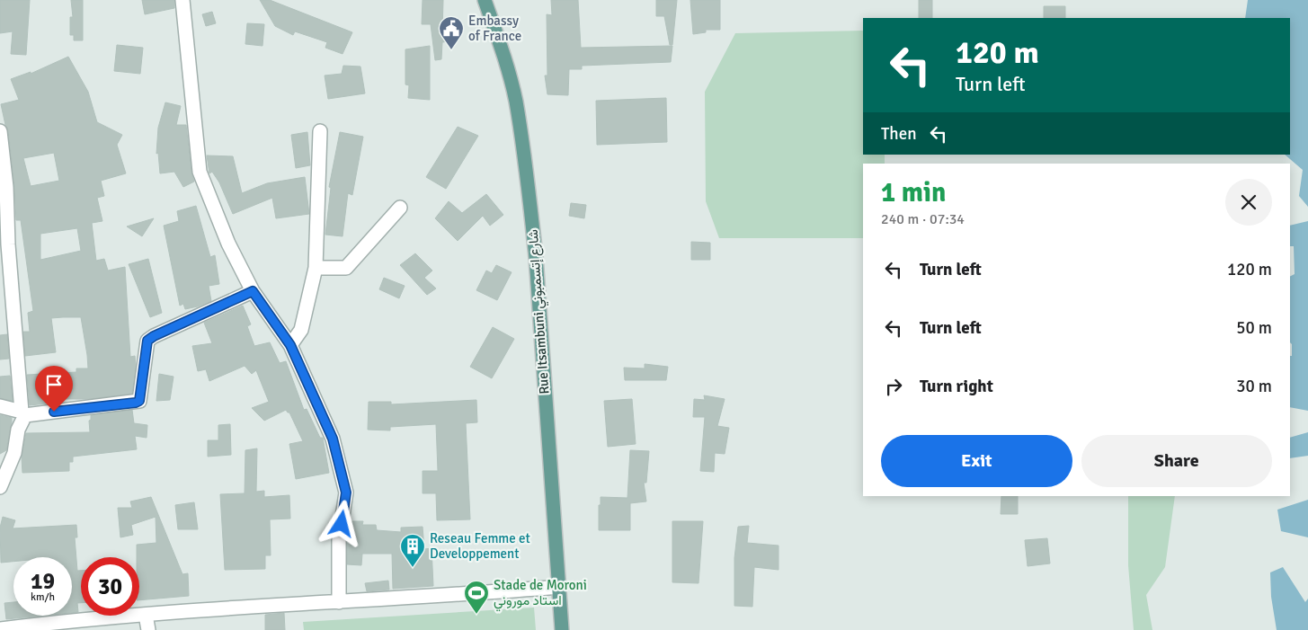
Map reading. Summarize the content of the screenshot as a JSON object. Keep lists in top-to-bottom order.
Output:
{
  "streets": {
    "main road": ["Rue Itsambuni شارع إتسمبوني"]
  },
  "places": {
    "public building": ["Embassy of France"],
    "building": ["Reseau Femme et Developpement"],
    "sports": ["Stade de Moroni استاد موروني"]
  },
  "page": {
    "turn": ["120 m", "Turn left"],
    "then": "Then",
    "heading": ["1 min", "240 m · 07:34"],
    "list": [
      {
        "name": "Turn left",
        "value": "120 m"
      },
      {
        "name": "Turn left",
        "value": "50 m"
      },
      {
        "name": "Turn right",
        "value": "30 m"
      }
    ],
    "buttons": ["Exit", "Share"],
    "speed": "19 km/h",
    "limit": "30"
  }
}
